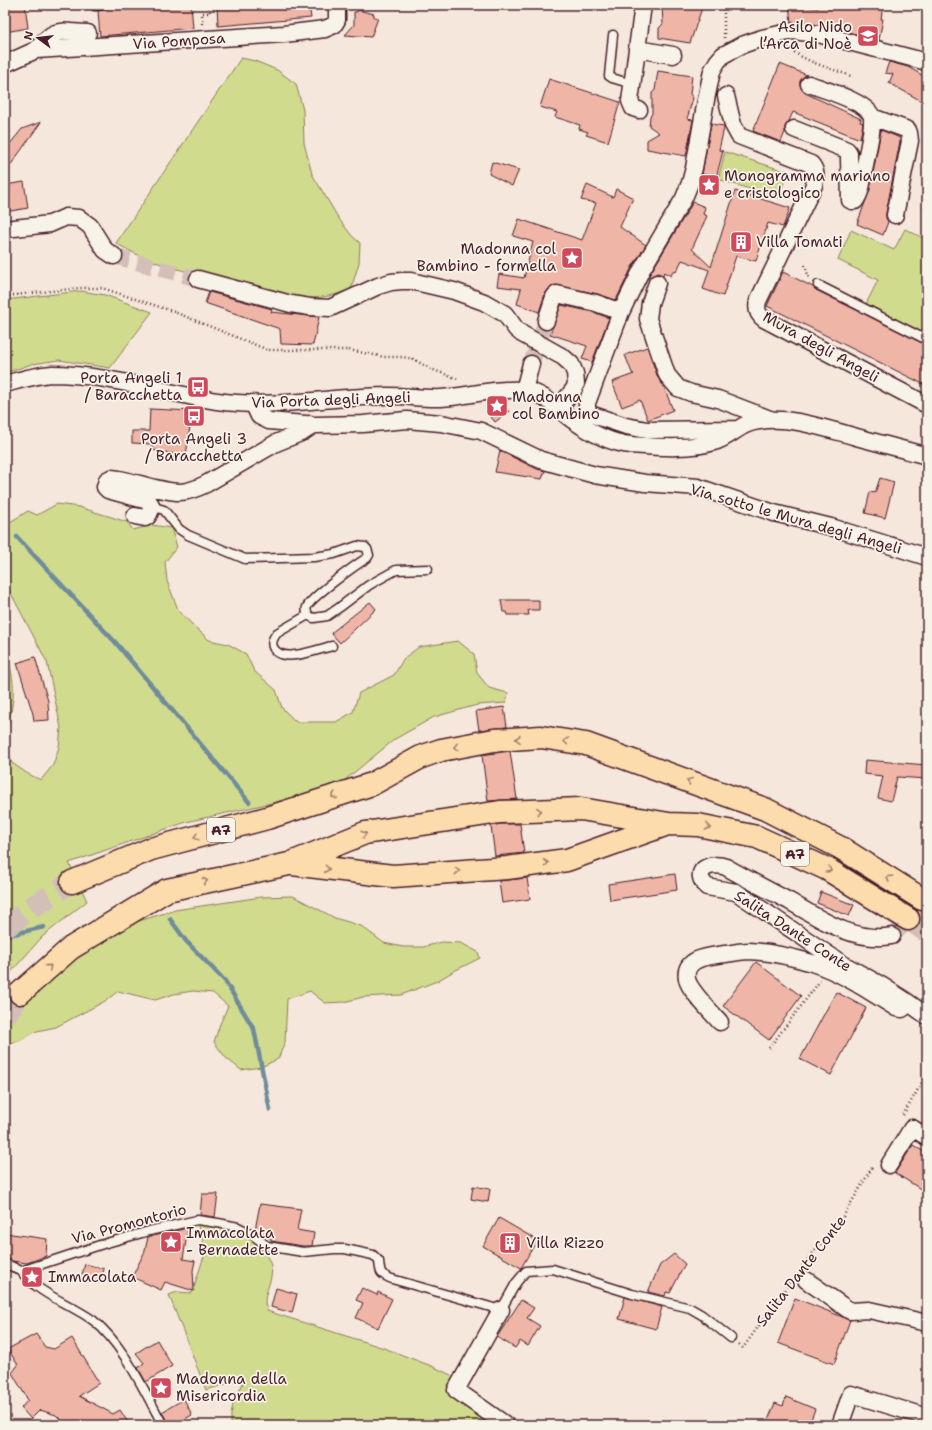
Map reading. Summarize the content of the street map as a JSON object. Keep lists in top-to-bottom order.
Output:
{
  "streets": {
    "highway": ["A7"],
    "street": [
      "Via Pomposa",
      "Mura degli Angeli",
      "Via Porta degli Angeli",
      "Via sotto le Mura degli Angeli",
      "Salita Dante Conte"
    ],
    "lane": ["Via Promontorio"]
  },
  "crossings": [
    ["Via Porta degli Angeli", "Via sotto le Mura degli Angeli"]
  ],
  "places": {
    "school or university": ["Asilo Nido l’Arca di Noè"],
    "place": [
      "Monogramma mariano e cristologico",
      "Madonna col Bambino - formella",
      "Madonna col Bambino",
      "Immacolata - Bernadette",
      "Immacolata",
      "Madonna della Misericordia"
    ],
    "building": ["Villa Tomati", "Villa Rizzo"],
    "bus stop": ["Porta Angeli 1 / Baracchetta", "Porta Angeli 3 / Baracchetta"]
  },
  "north": "left"
}
